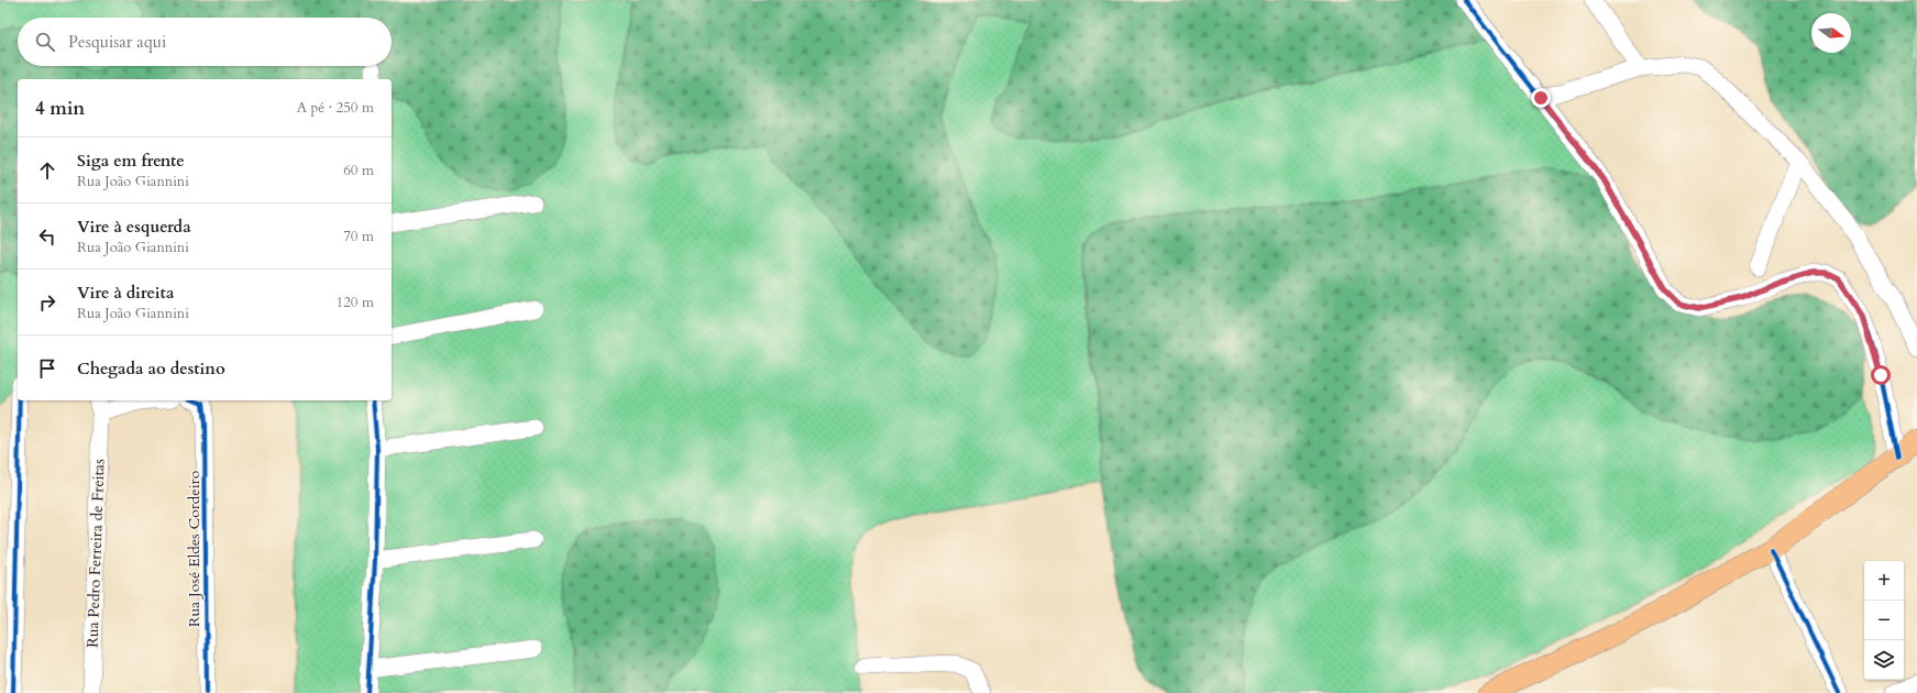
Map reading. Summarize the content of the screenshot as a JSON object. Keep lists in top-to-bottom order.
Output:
{
  "streets": {
    "street": ["Rua José Eldes Cordeiro", "Rua Pedro Ferreira de Freitas"]
  },
  "north": "right",
  "page": {
    "search": "Pesquisar aqui",
    "heading": ["4 min", "A pé · 250 m"],
    "list": [
      ["Siga em frente", "Rua João Giannini", "60 m"],
      ["Vire à esquerda", "Rua João Giannini", "70 m"],
      ["Vire à direita", "Rua João Giannini", "120 m"],
      "Chegada ao destino"
    ],
    "map_buttons": ["+", "−"]
  }
}
